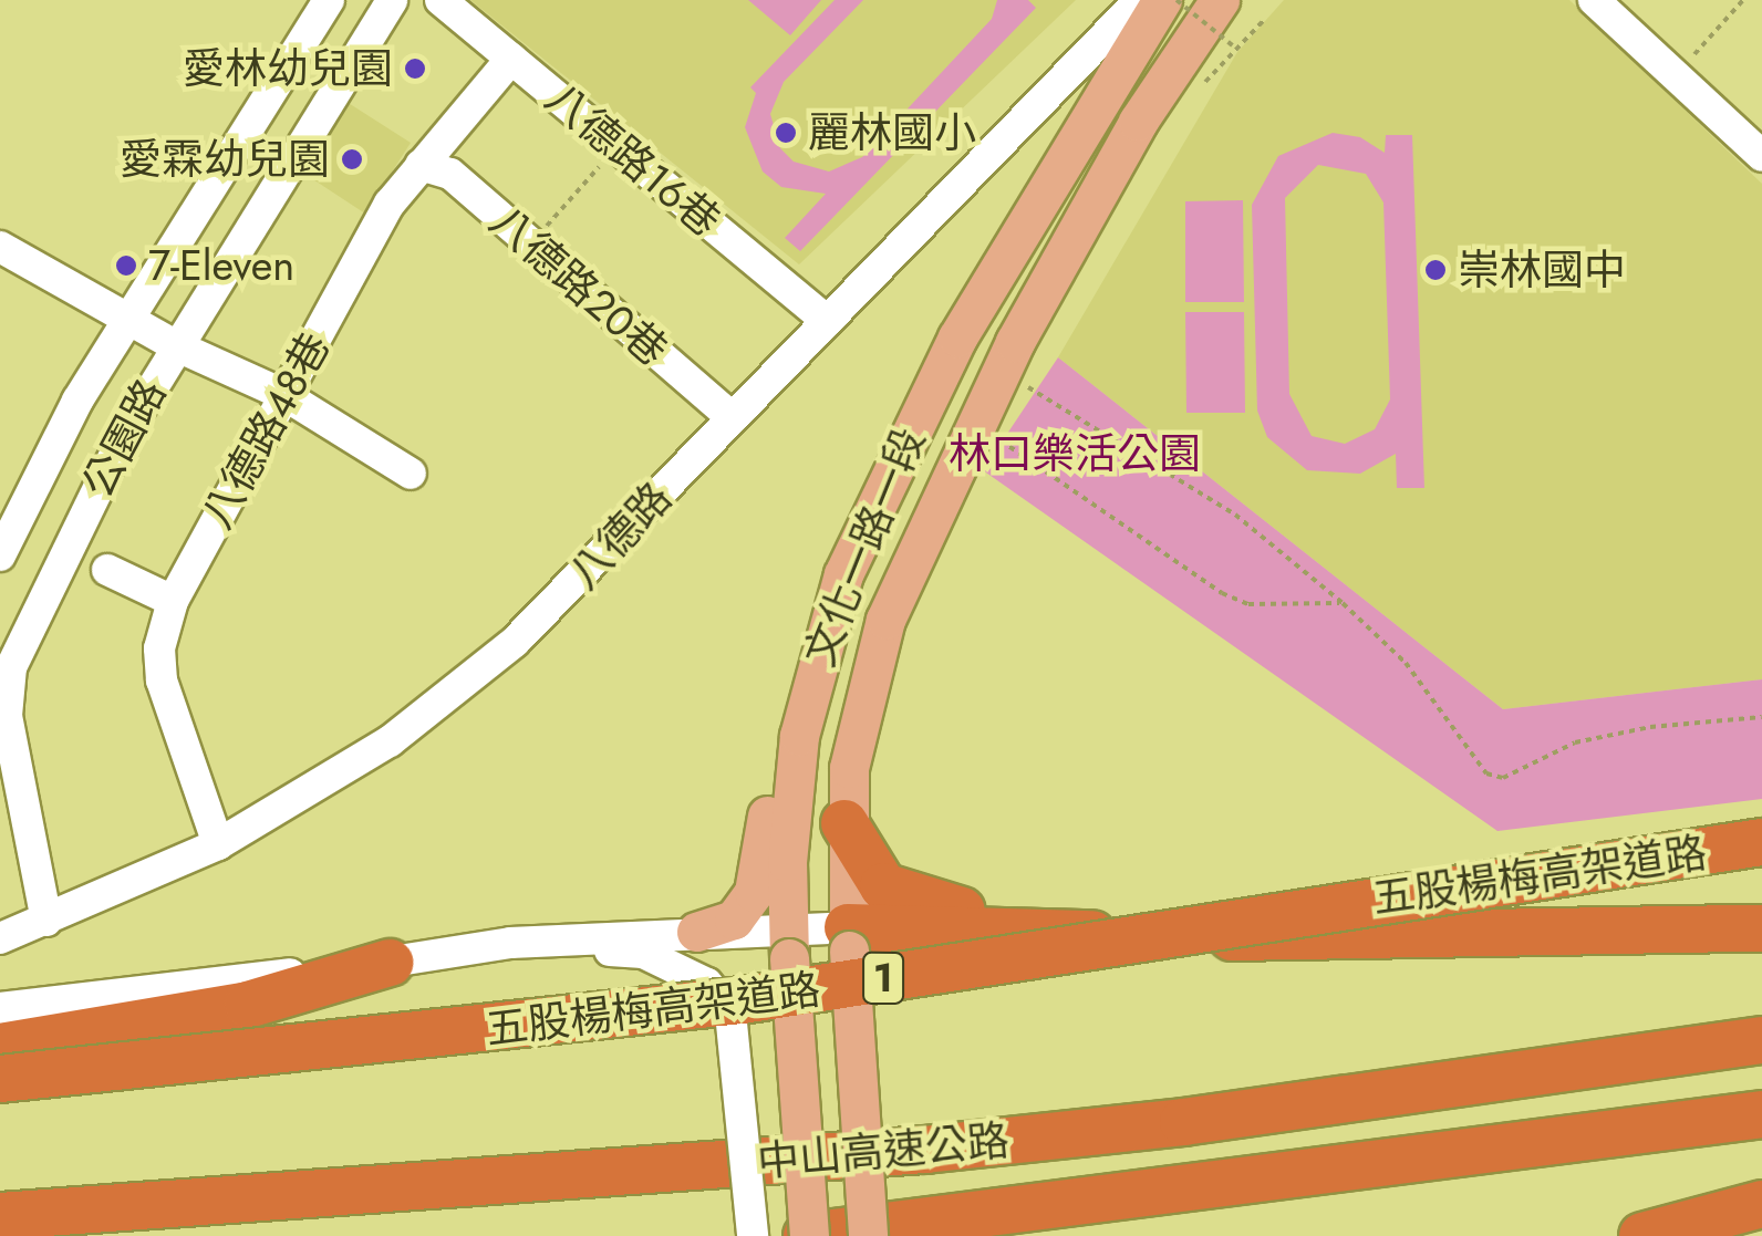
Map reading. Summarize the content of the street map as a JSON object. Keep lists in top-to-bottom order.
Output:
{
  "streets": {
    "highway": ["五股楊梅高架道路", "1", "中山高速公路"],
    "main road": ["文化一路一段"],
    "street": [
      "八德路16巷",
      "八德路20巷",
      "八德路48巷",
      "公園路",
      "八德路"
    ]
  },
  "crossings": [
    ["八德路16巷", "八德路48巷"],
    ["八德路16巷", "八德路"],
    ["八德路20巷", "八德路48巷"],
    ["八德路20巷", "八德路"],
    ["八德路48巷", "八德路"],
    ["公園路", "八德路"],
    ["文化一路一段", "中山高速公路"]
  ],
  "parks": ["林口樂活公園"],
  "places": [
    "愛林幼兒園",
    "麗林國小",
    "愛霖幼兒園",
    "7-Eleven",
    "崇林國中"
  ]
}
